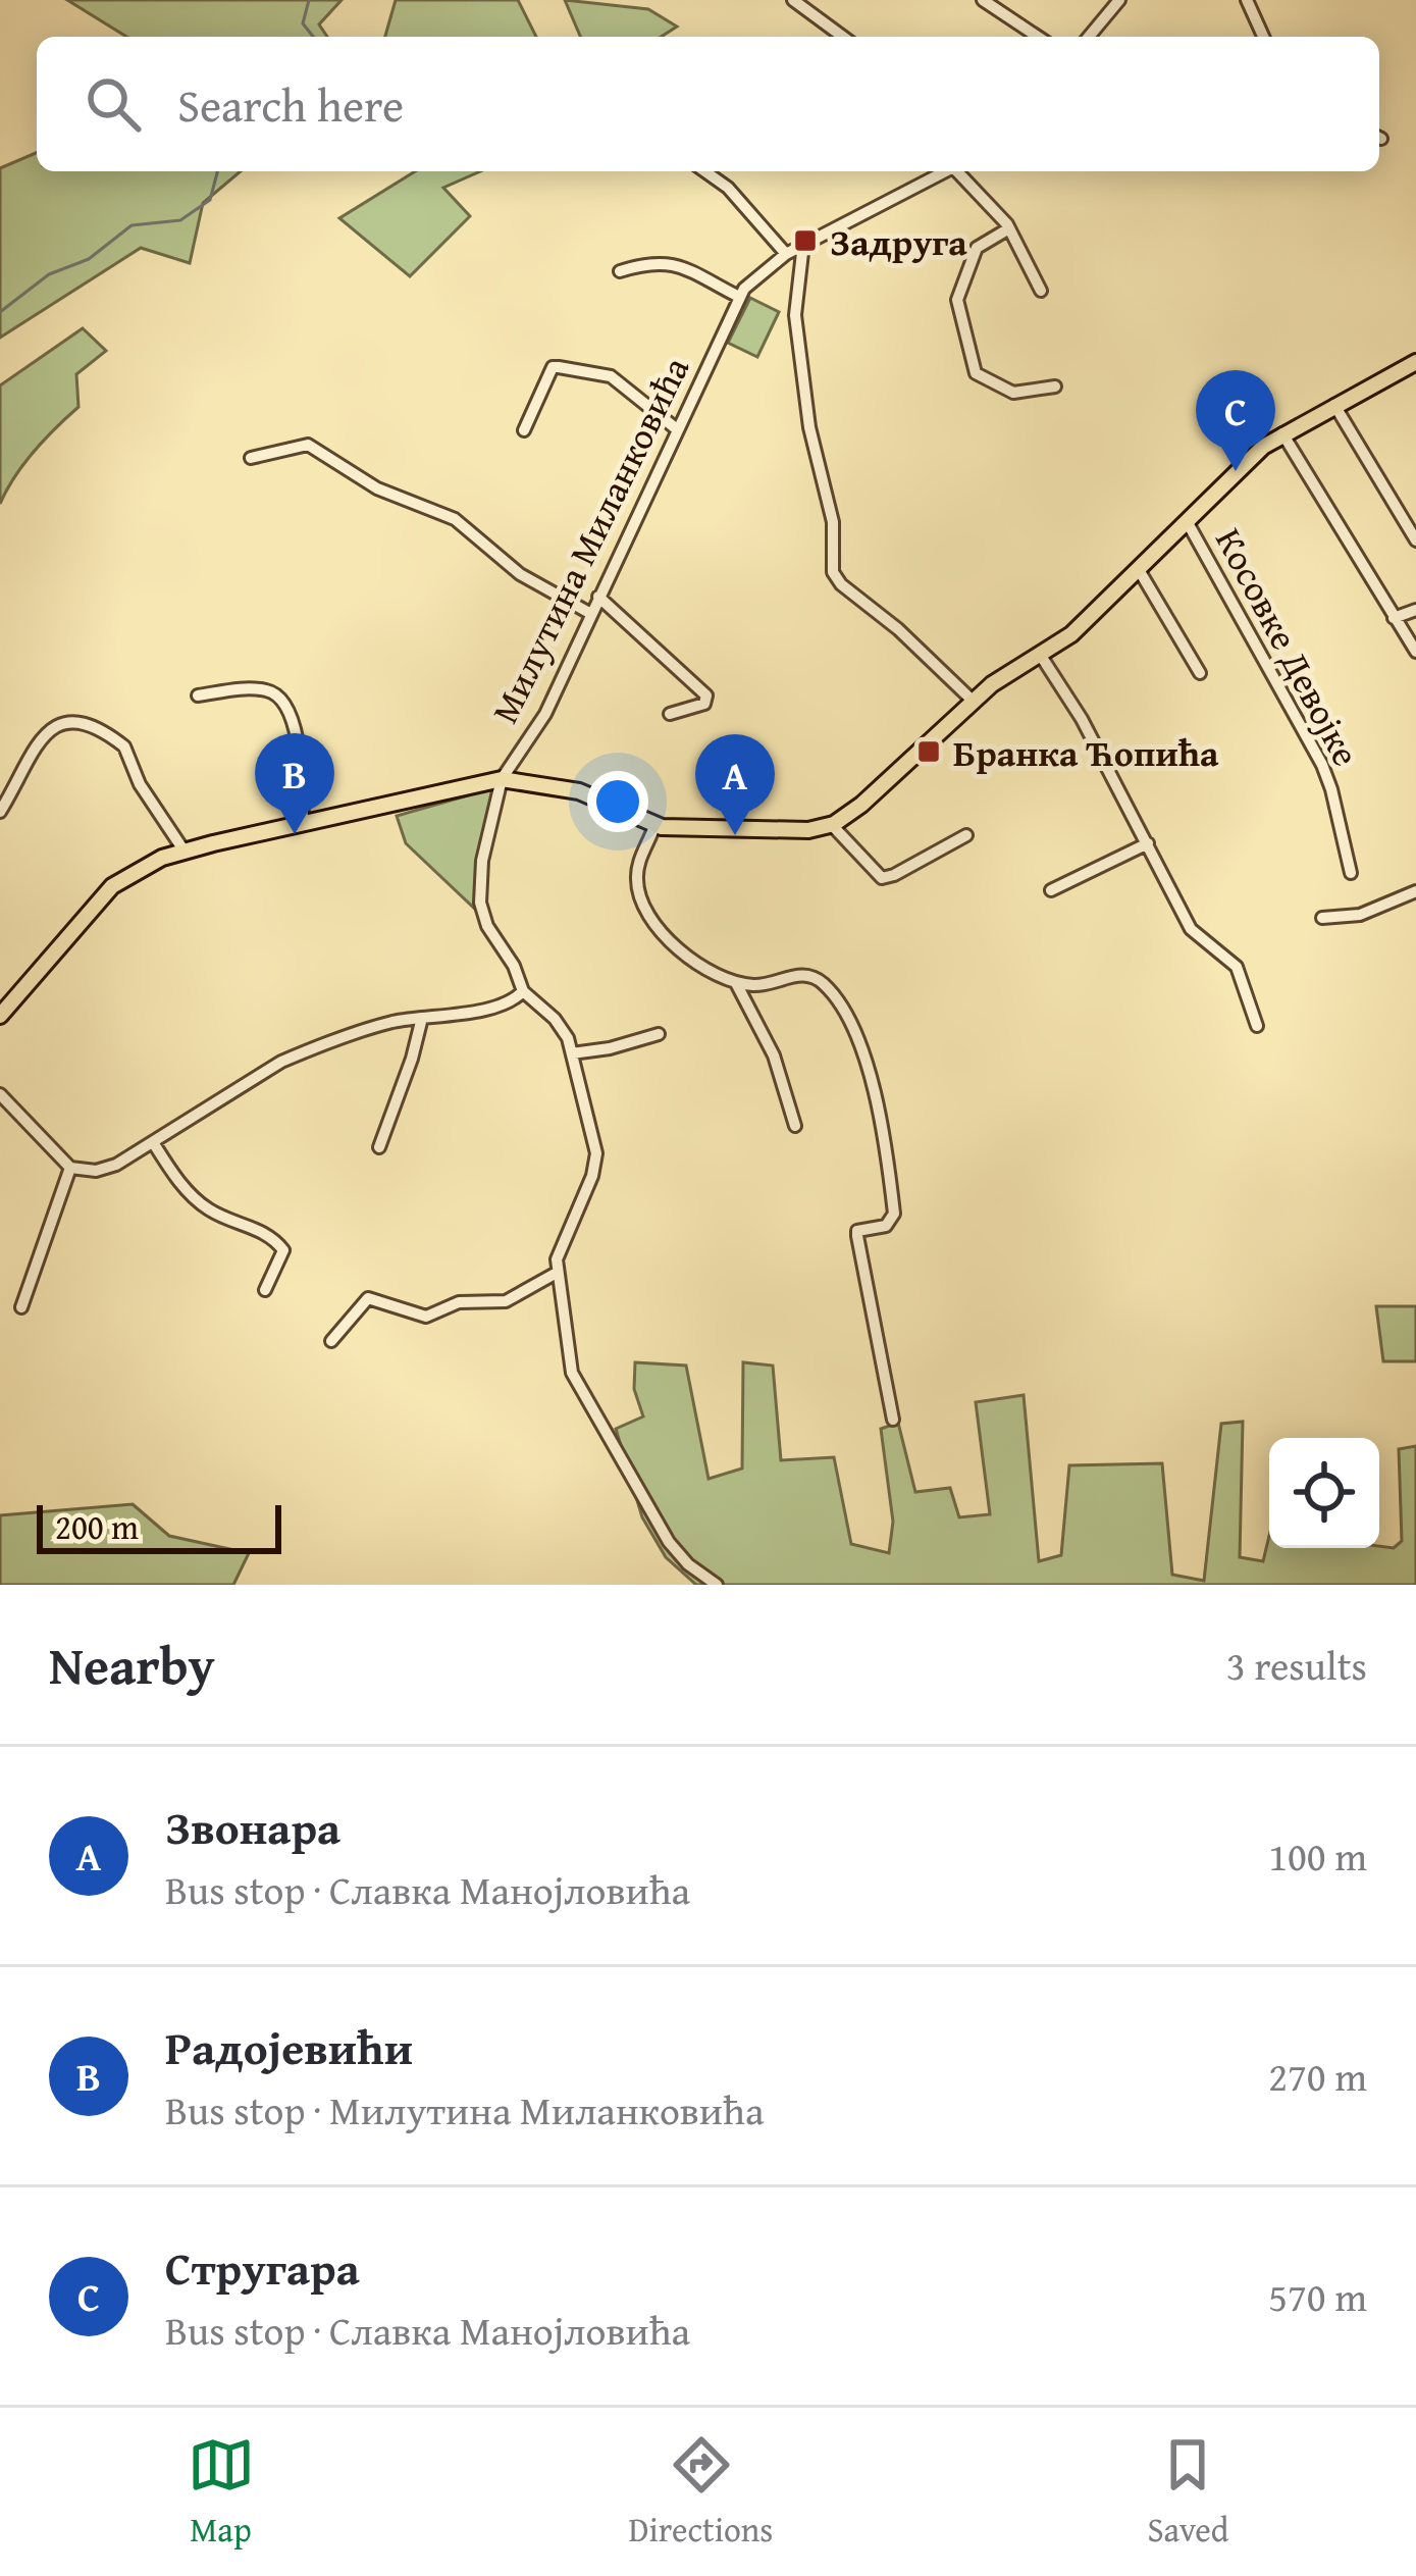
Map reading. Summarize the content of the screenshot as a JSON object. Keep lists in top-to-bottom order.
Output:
{
  "streets": {
    "main road": ["Милутина Миланковића"],
    "street": ["Косовке Девојке"]
  },
  "places": {
    "transit": ["Задруга", "Бранка Ћопића"]
  },
  "scale_bar": "200 m",
  "page": {
    "search": "Search here",
    "pins": ["C", "B", "A"],
    "scale": "200 m",
    "heading": ["Nearby", "3 results"],
    "list": [
      {
        "mark": "A",
        "name": "Звонара",
        "note": "Bus stop · Славка Манојловића",
        "value": "100 m"
      },
      {
        "mark": "B",
        "name": "Радојевићи",
        "note": "Bus stop · Милутина Миланковића",
        "value": "270 m"
      },
      {
        "mark": "C",
        "name": "Стругара",
        "note": "Bus stop · Славка Манојловића",
        "value": "570 m"
      }
    ],
    "nav": ["Map", "Directions", "Saved"]
  }
}
